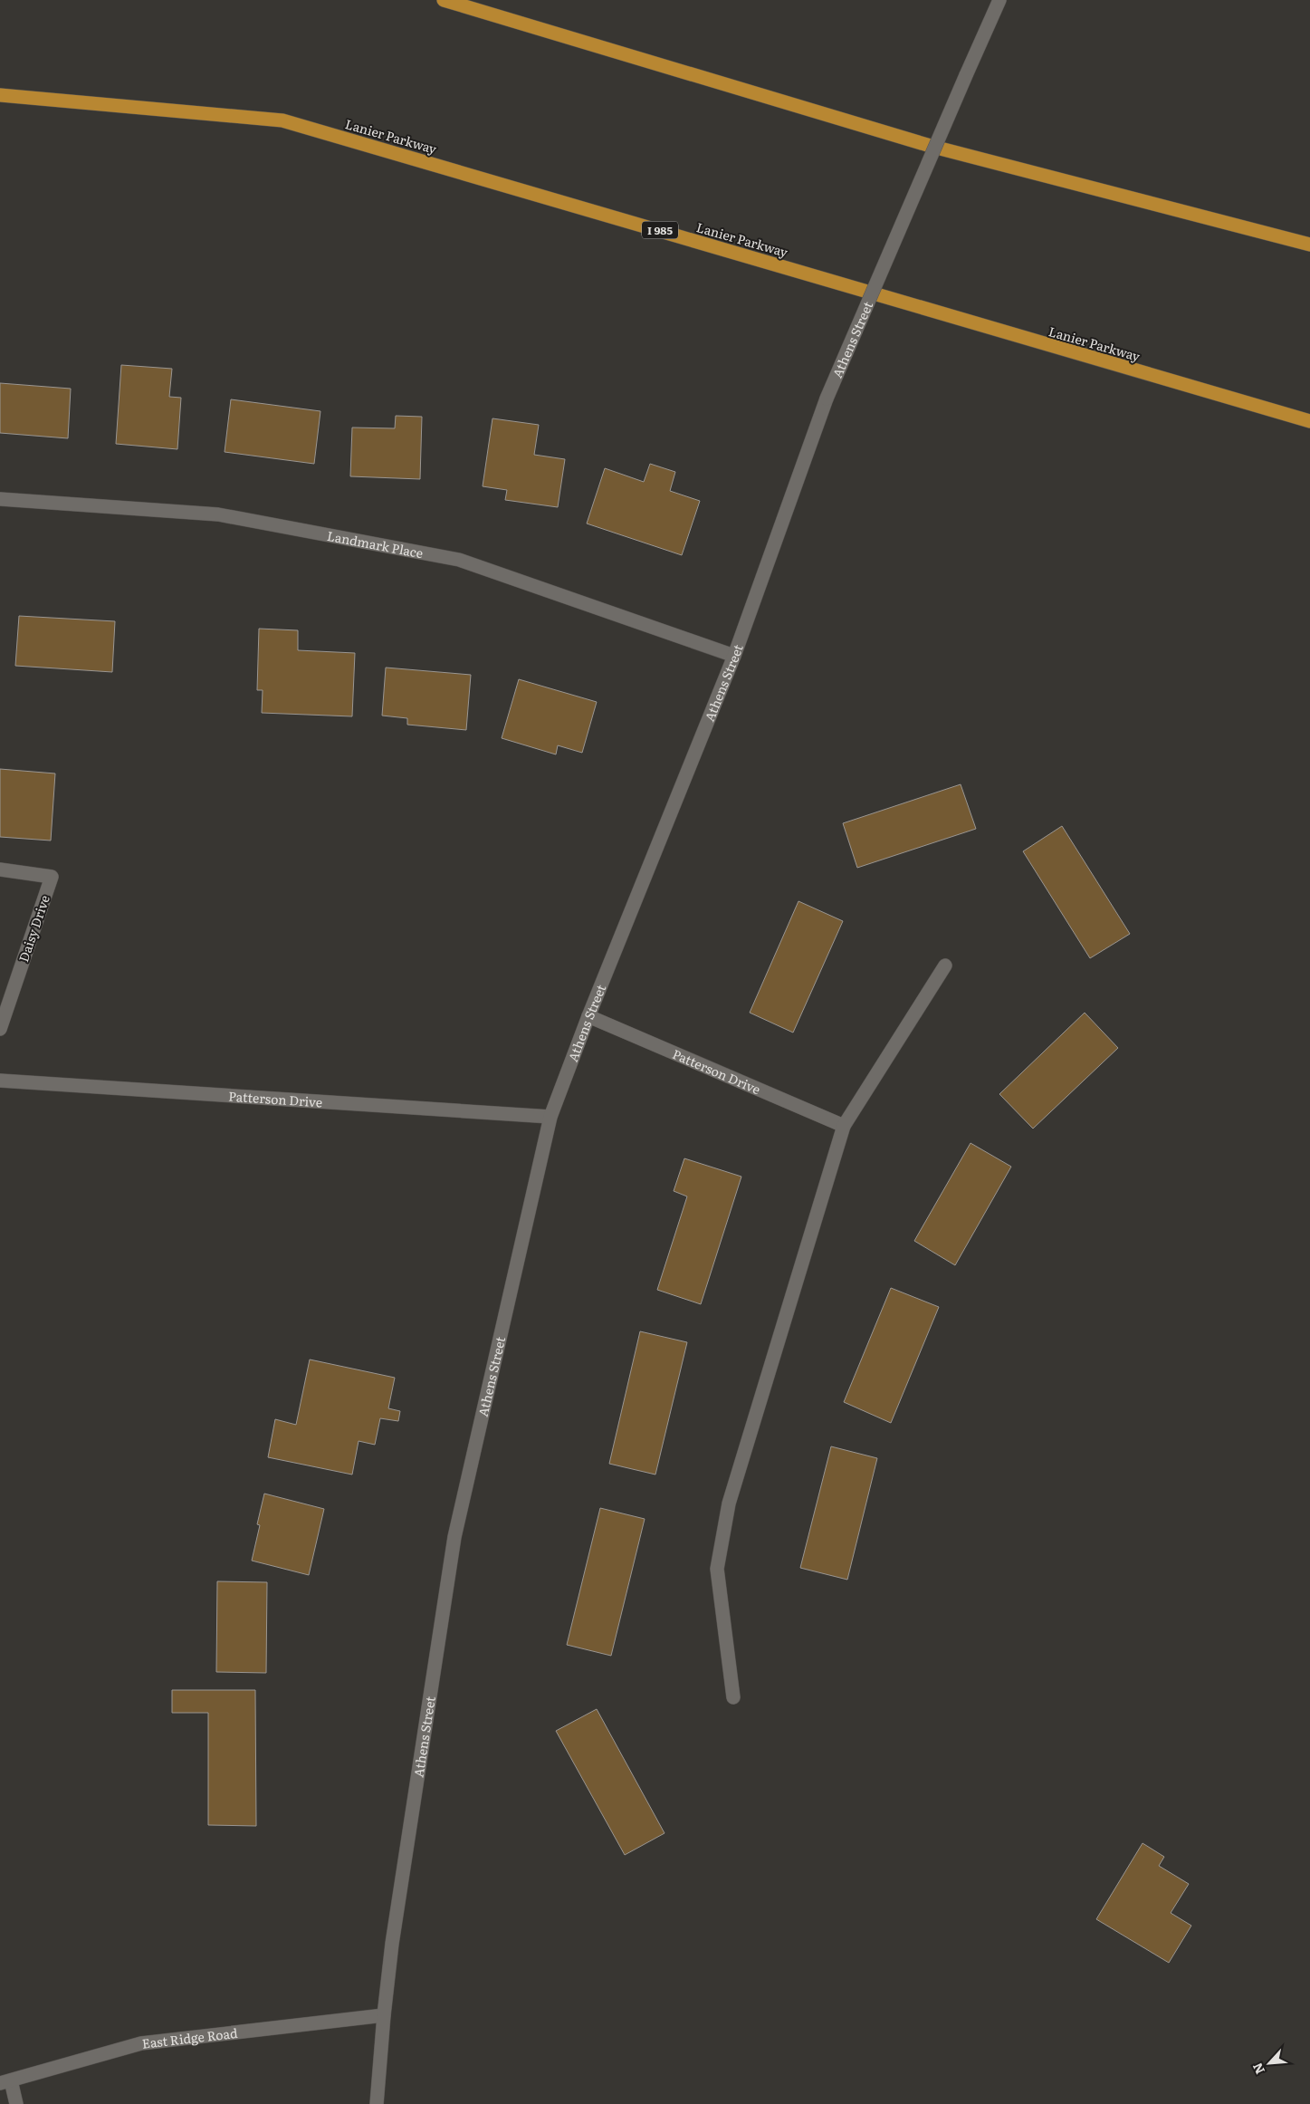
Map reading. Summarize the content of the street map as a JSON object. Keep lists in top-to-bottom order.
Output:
{
  "streets": {
    "highway": ["Lanier Parkway", "I 985"],
    "street": [
      "Athens Street",
      "Landmark Place",
      "Daisy Drive",
      "Patterson Drive",
      "East Ridge Road"
    ]
  },
  "crossings": [
    ["Athens Street", "Landmark Place"],
    ["Athens Street", "Patterson Drive"],
    ["Athens Street", "East Ridge Road"]
  ],
  "north": "bottom left"
}
